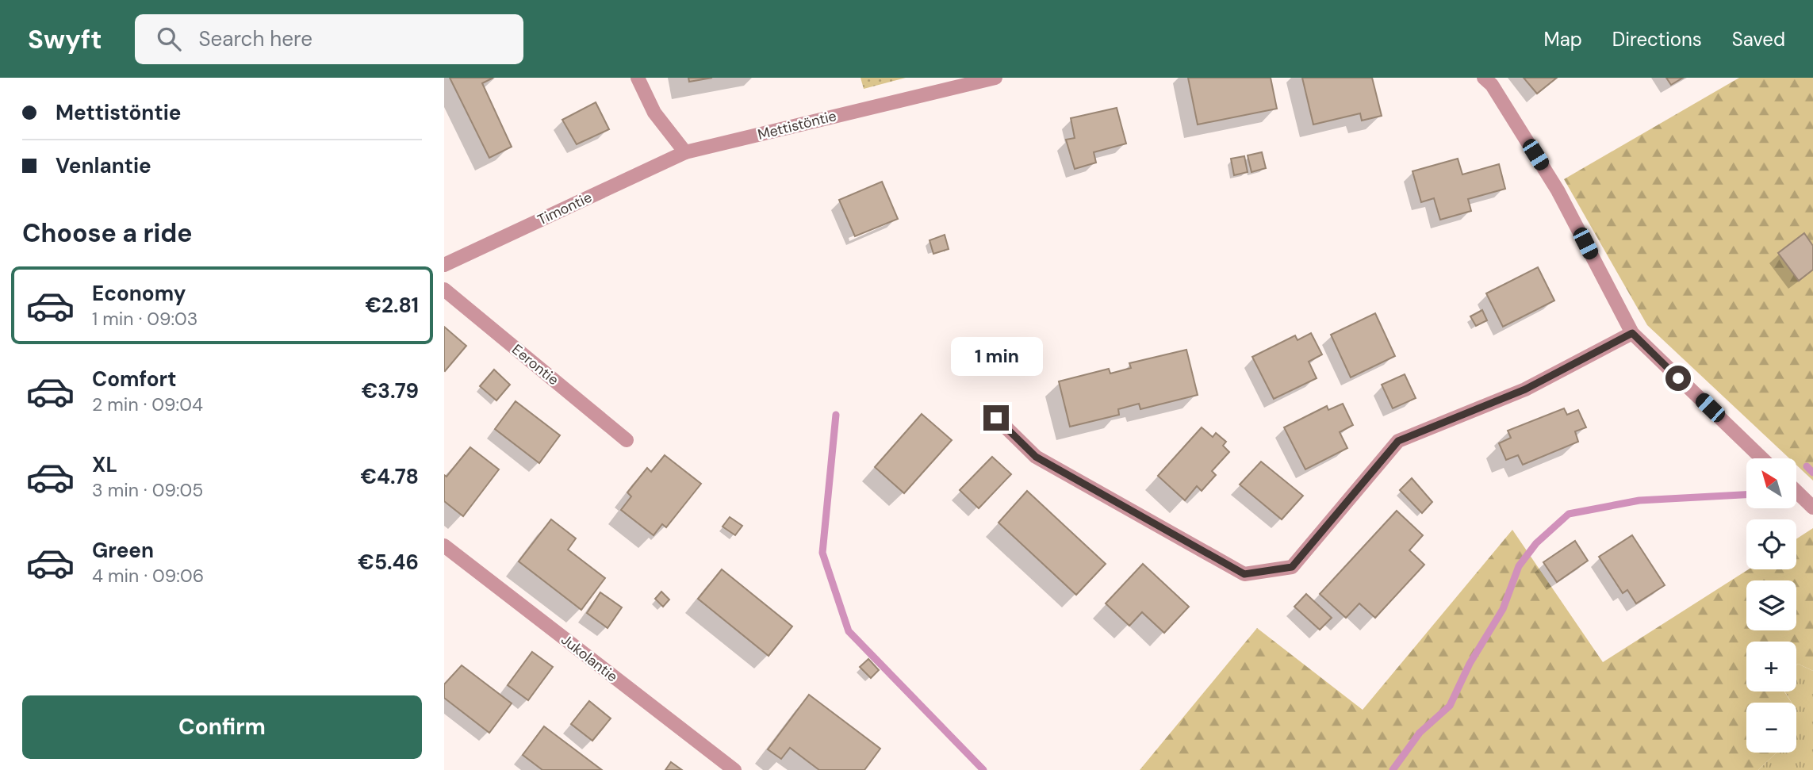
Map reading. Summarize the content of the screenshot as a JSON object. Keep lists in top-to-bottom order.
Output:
{
  "streets": {
    "street": [
      "Mettistöntie",
      "Timontie",
      "Eerontie",
      "Jukolantie"
    ]
  },
  "crossings": [
    ["Mettistöntie", "Timontie"]
  ],
  "north": "top left",
  "page": {
    "header": "Swyft",
    "search": "Search here",
    "nav": ["Map", "Directions", "Saved"],
    "banner": ["Mettistöntie", "Venlantie"],
    "heading": "Choose a ride",
    "list": [
      {
        "name": "Economy",
        "note": "1 min · 09:03",
        "value": "€2.81"
      },
      {
        "name": "Comfort",
        "note": "2 min · 09:04",
        "value": "€3.79"
      },
      {
        "name": "XL",
        "note": "3 min · 09:05",
        "value": "€4.78"
      },
      {
        "name": "Green",
        "note": "4 min · 09:06",
        "value": "€5.46"
      }
    ],
    "bubble": "1 min",
    "map_buttons": ["+", "−"],
    "buttons": "Confirm"
  }
}
